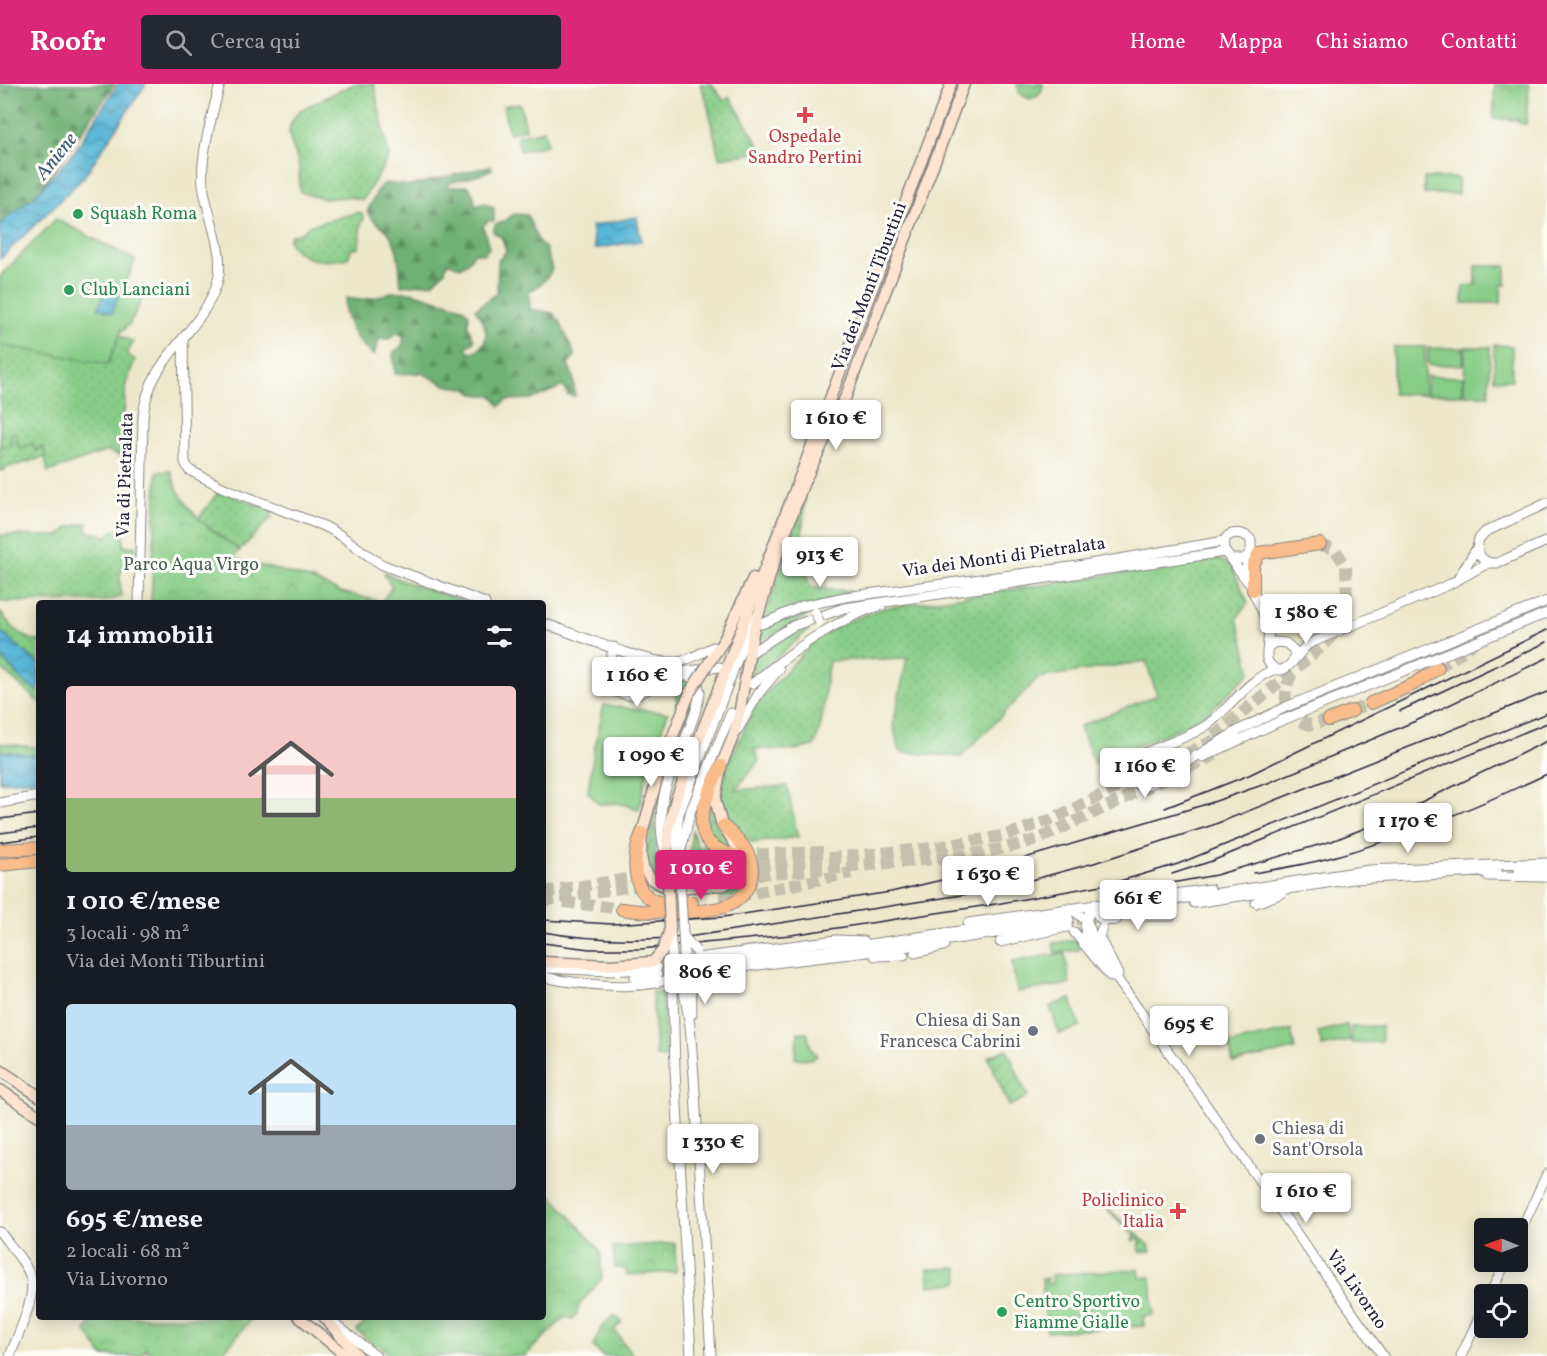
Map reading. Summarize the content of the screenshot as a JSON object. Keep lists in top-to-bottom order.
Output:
{
  "streets": {
    "main road": ["Via dei Monti Tiburtini"],
    "street": ["Via di Pietralata", "Via dei Monti di Pietralata", "Via Livorno"]
  },
  "water": ["Aniene"],
  "parks": ["Parco Aqua Virgo"],
  "places": {
    "health": ["Ospedale Sandro Pertini", "Policlinico Italia"],
    "other": [
      "Squash Roma",
      "Club Lanciani",
      "Chiesa di San Francesca Cabrini",
      "Chiesa di Sant'Orsola",
      "Centro Sportivo Fiamme Gialle"
    ]
  },
  "north": "left",
  "page": {
    "header": "Roofr",
    "search": "Cerca qui",
    "nav": [
      "Home",
      "Mappa",
      "Chi siamo",
      "Contatti"
    ],
    "price": [
      "1 610 €",
      "913 €",
      "1 580 €",
      "1 160 €",
      "1 090 €",
      "1 160 €",
      "1 170 €",
      "1 010 €",
      "1 630 €",
      "661 €",
      "806 €",
      "695 €",
      "1 330 €",
      "1 610 €"
    ],
    "heading": "14 immobili",
    "list": [
      {
        "name": "1 010 €/mese",
        "note": "3 locali · 98 m² · Via dei Monti Tiburtini"
      },
      {
        "name": "695 €/mese",
        "note": "2 locali · 68 m² · Via Livorno"
      }
    ]
  }
}
